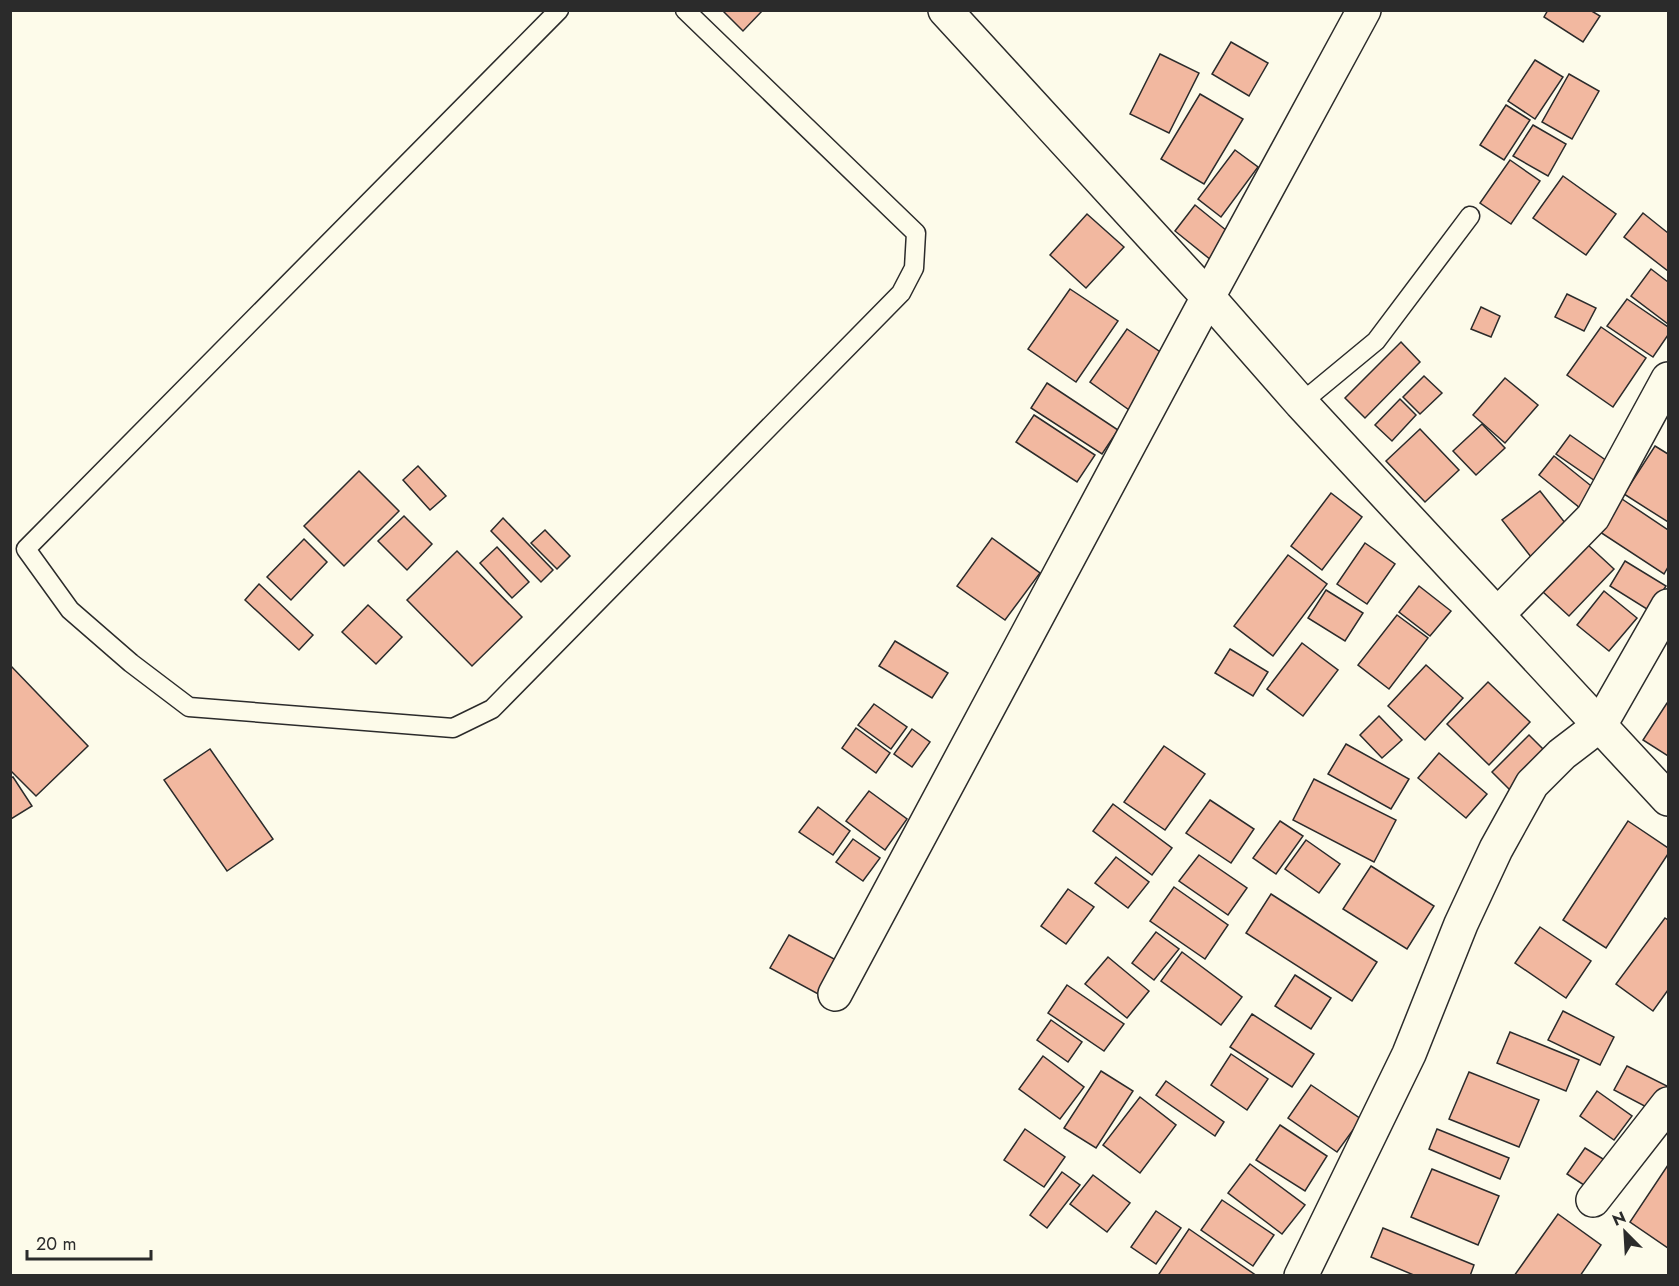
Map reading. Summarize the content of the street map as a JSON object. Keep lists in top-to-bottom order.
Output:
{
  "scale_bar": "20 m",
  "north": "top left"
}
